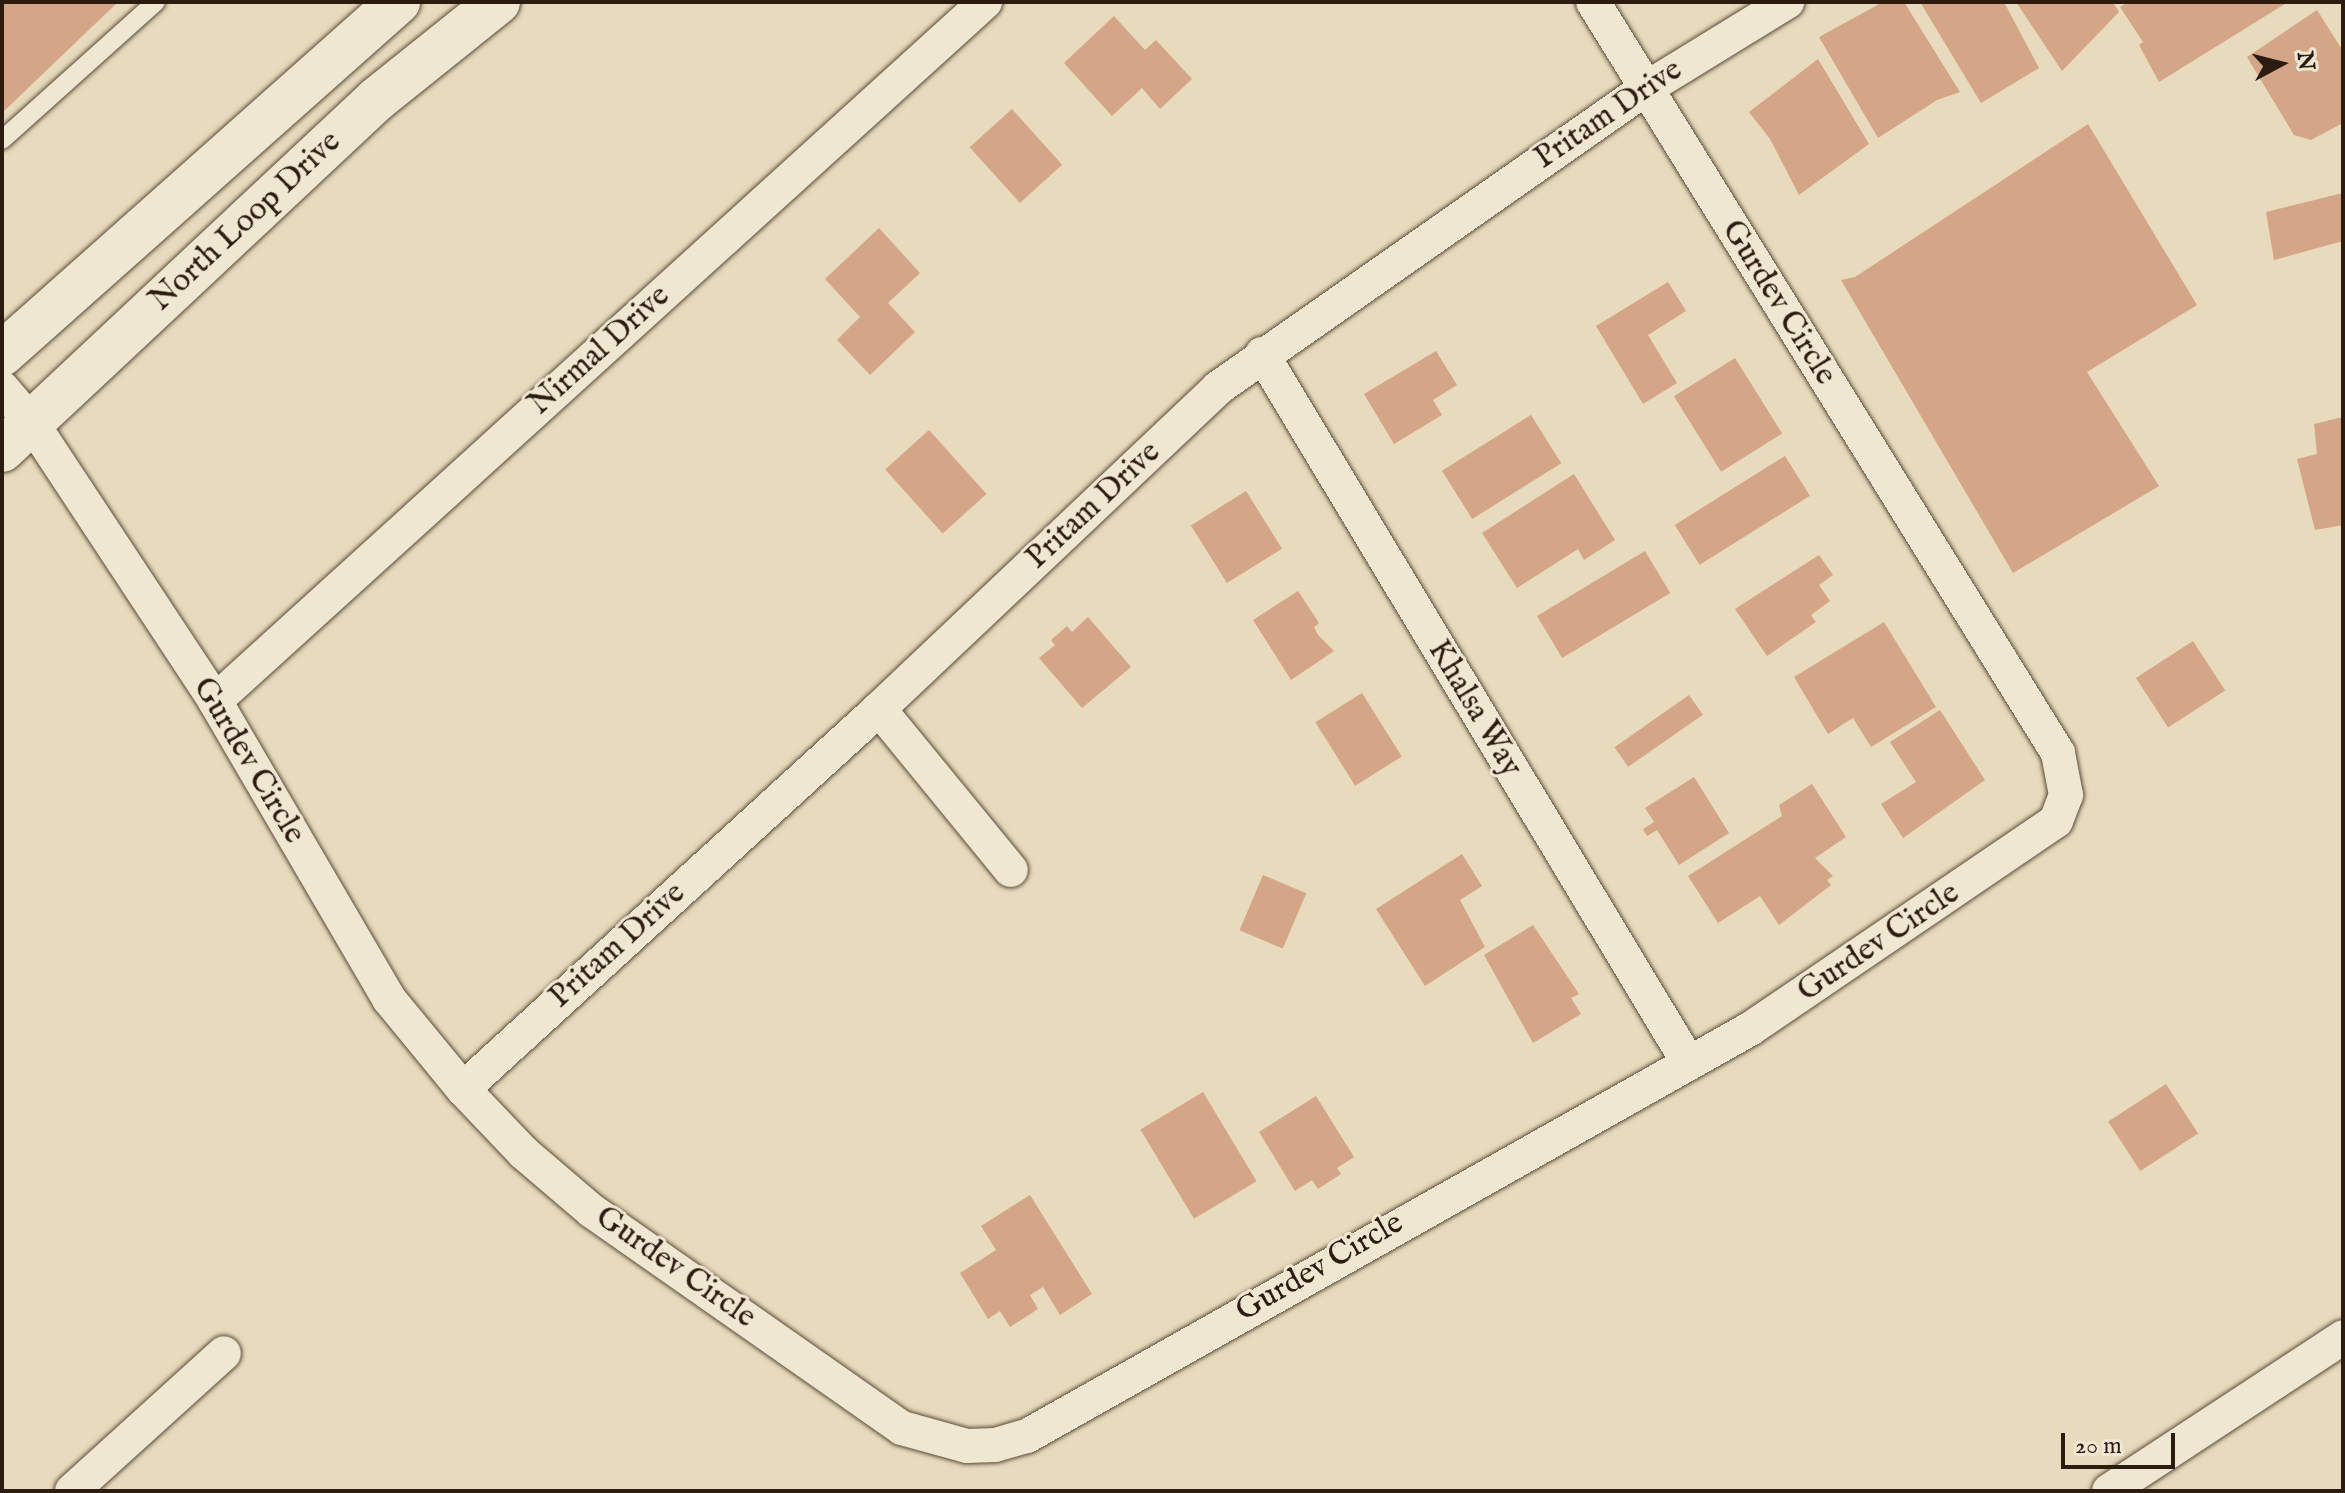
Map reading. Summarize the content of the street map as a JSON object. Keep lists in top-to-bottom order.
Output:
{
  "streets": {
    "main road": ["North Loop Drive"],
    "street": [
      "Pritam Drive",
      "Gurdev Circle",
      "Nirmal Drive",
      "Khalsa Way"
    ]
  },
  "crossings": [
    ["Pritam Drive", "Gurdev Circle"],
    ["Pritam Drive", "Khalsa Way"],
    ["North Loop Drive", "Gurdev Circle"],
    ["Gurdev Circle", "Nirmal Drive"],
    ["Gurdev Circle", "Khalsa Way"]
  ],
  "scale_bar": "20 m",
  "north": "right"
}
